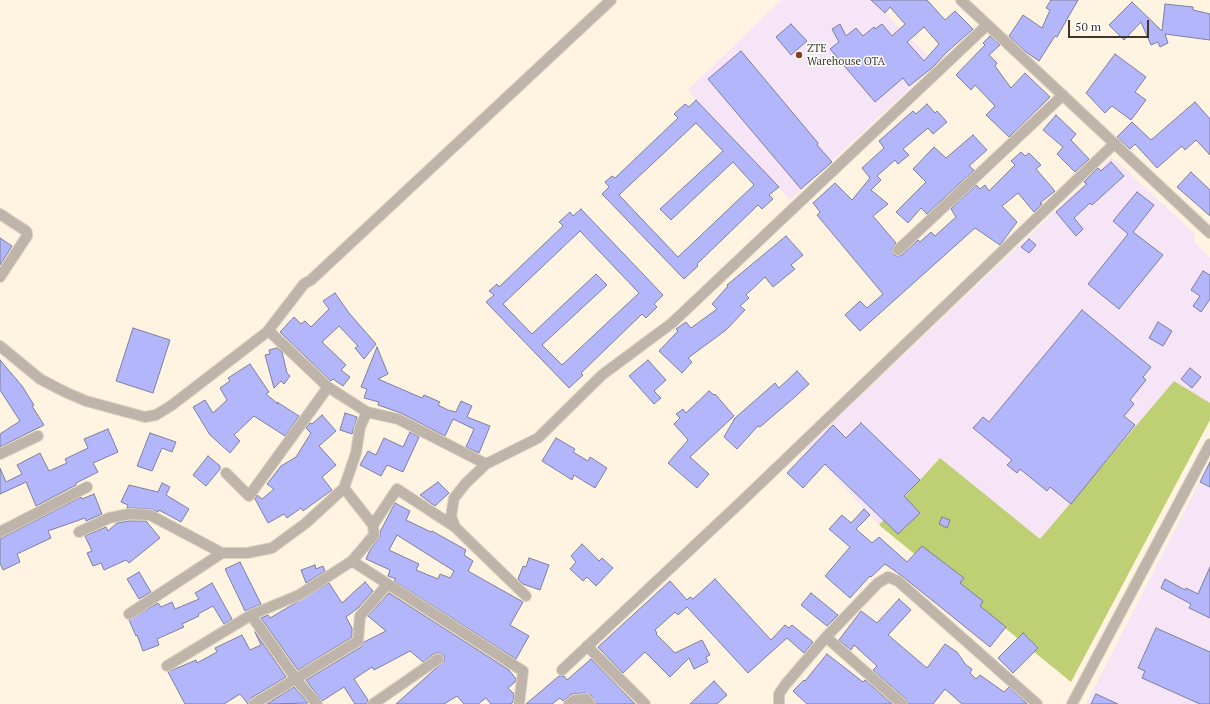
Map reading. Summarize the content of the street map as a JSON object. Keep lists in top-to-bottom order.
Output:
{
  "places": ["ZTE Warehouse OTA"],
  "scale_bar": "50 m"
}
